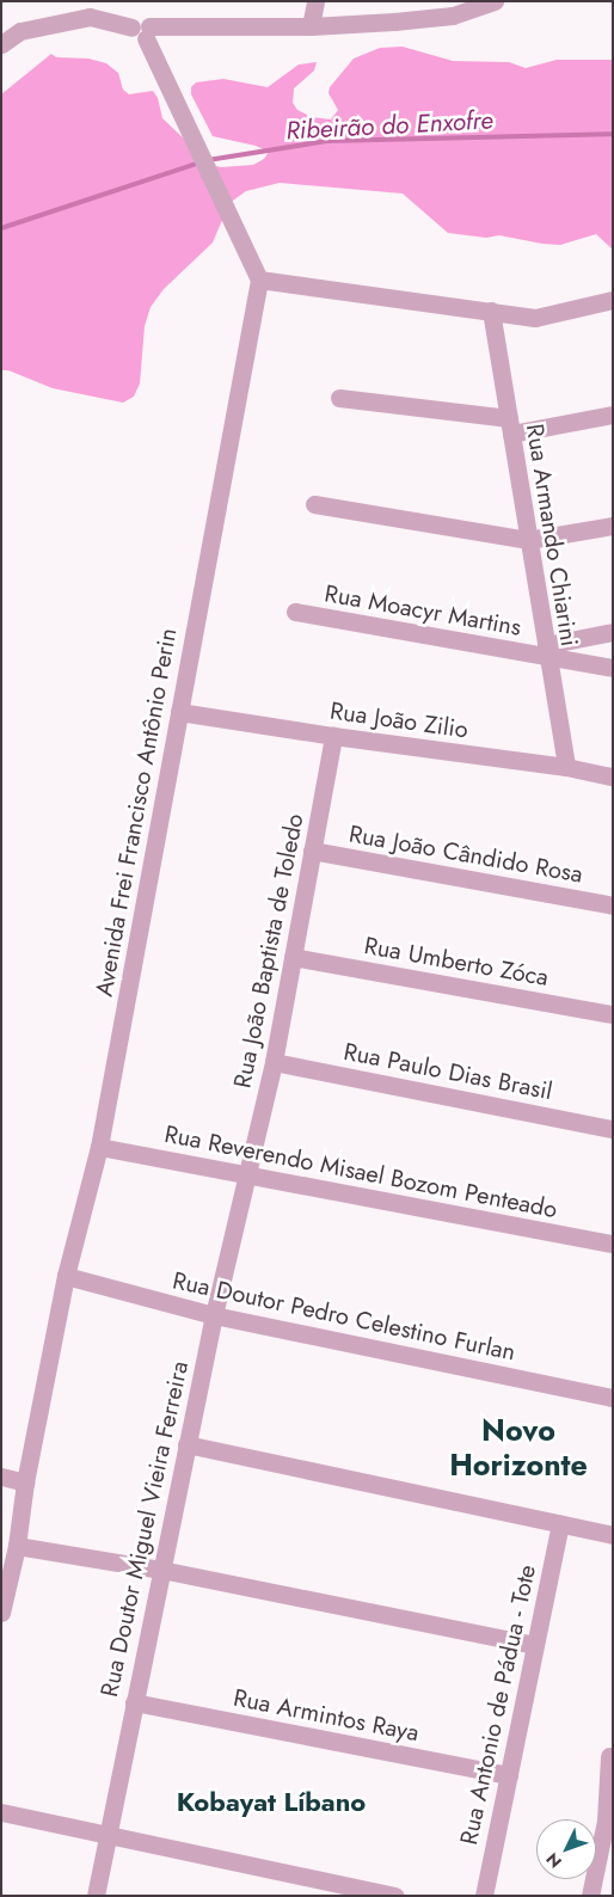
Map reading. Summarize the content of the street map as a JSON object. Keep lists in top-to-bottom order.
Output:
{
  "streets": {
    "street": [
      "Rua Armando Chiarini",
      "Rua Moacyr Martins",
      "Rua João Zilio",
      "Avenida Frei Francisco Antônio Perin",
      "Rua João Cândido Rosa",
      "Rua João Baptista de Toledo",
      "Rua Umberto Zóca",
      "Rua Paulo Dias Brasil",
      "Rua Reverendo Misael Bozom Penteado",
      "Rua Doutor Pedro Celestino Furlan",
      "Rua Doutor Miguel Vieira Ferreira",
      "Rua Antonio de Pádua - Tote",
      "Rua Armintos Raya"
    ]
  },
  "crossings": [
    ["Rua Armando Chiarini", "Rua Moacyr Martins"],
    ["Rua Armando Chiarini", "Rua João Zilio"],
    ["Rua João Zilio", "Avenida Frei Francisco Antônio Perin"],
    ["Rua João Zilio", "Rua João Baptista de Toledo"],
    ["Avenida Frei Francisco Antônio Perin", "Rua Reverendo Misael Bozom Penteado"],
    ["Avenida Frei Francisco Antônio Perin", "Rua Doutor Pedro Celestino Furlan"],
    ["Rua João Cândido Rosa", "Rua João Baptista de Toledo"],
    ["Rua João Baptista de Toledo", "Rua Umberto Zóca"],
    ["Rua João Baptista de Toledo", "Rua Paulo Dias Brasil"],
    ["Rua João Baptista de Toledo", "Rua Reverendo Misael Bozom Penteado"],
    ["Rua João Baptista de Toledo", "Rua Doutor Miguel Vieira Ferreira"],
    ["Rua Reverendo Misael Bozom Penteado", "Rua Doutor Miguel Vieira Ferreira"],
    ["Rua Doutor Pedro Celestino Furlan", "Rua Doutor Miguel Vieira Ferreira"],
    ["Rua Doutor Miguel Vieira Ferreira", "Rua Armintos Raya"],
    ["Rua Antonio de Pádua - Tote", "Rua Armintos Raya"]
  ],
  "districts": ["Novo Horizonte", "Kobayat Líbano"],
  "water": ["Ribeirão do Enxofre"],
  "north": "bottom left"
}
